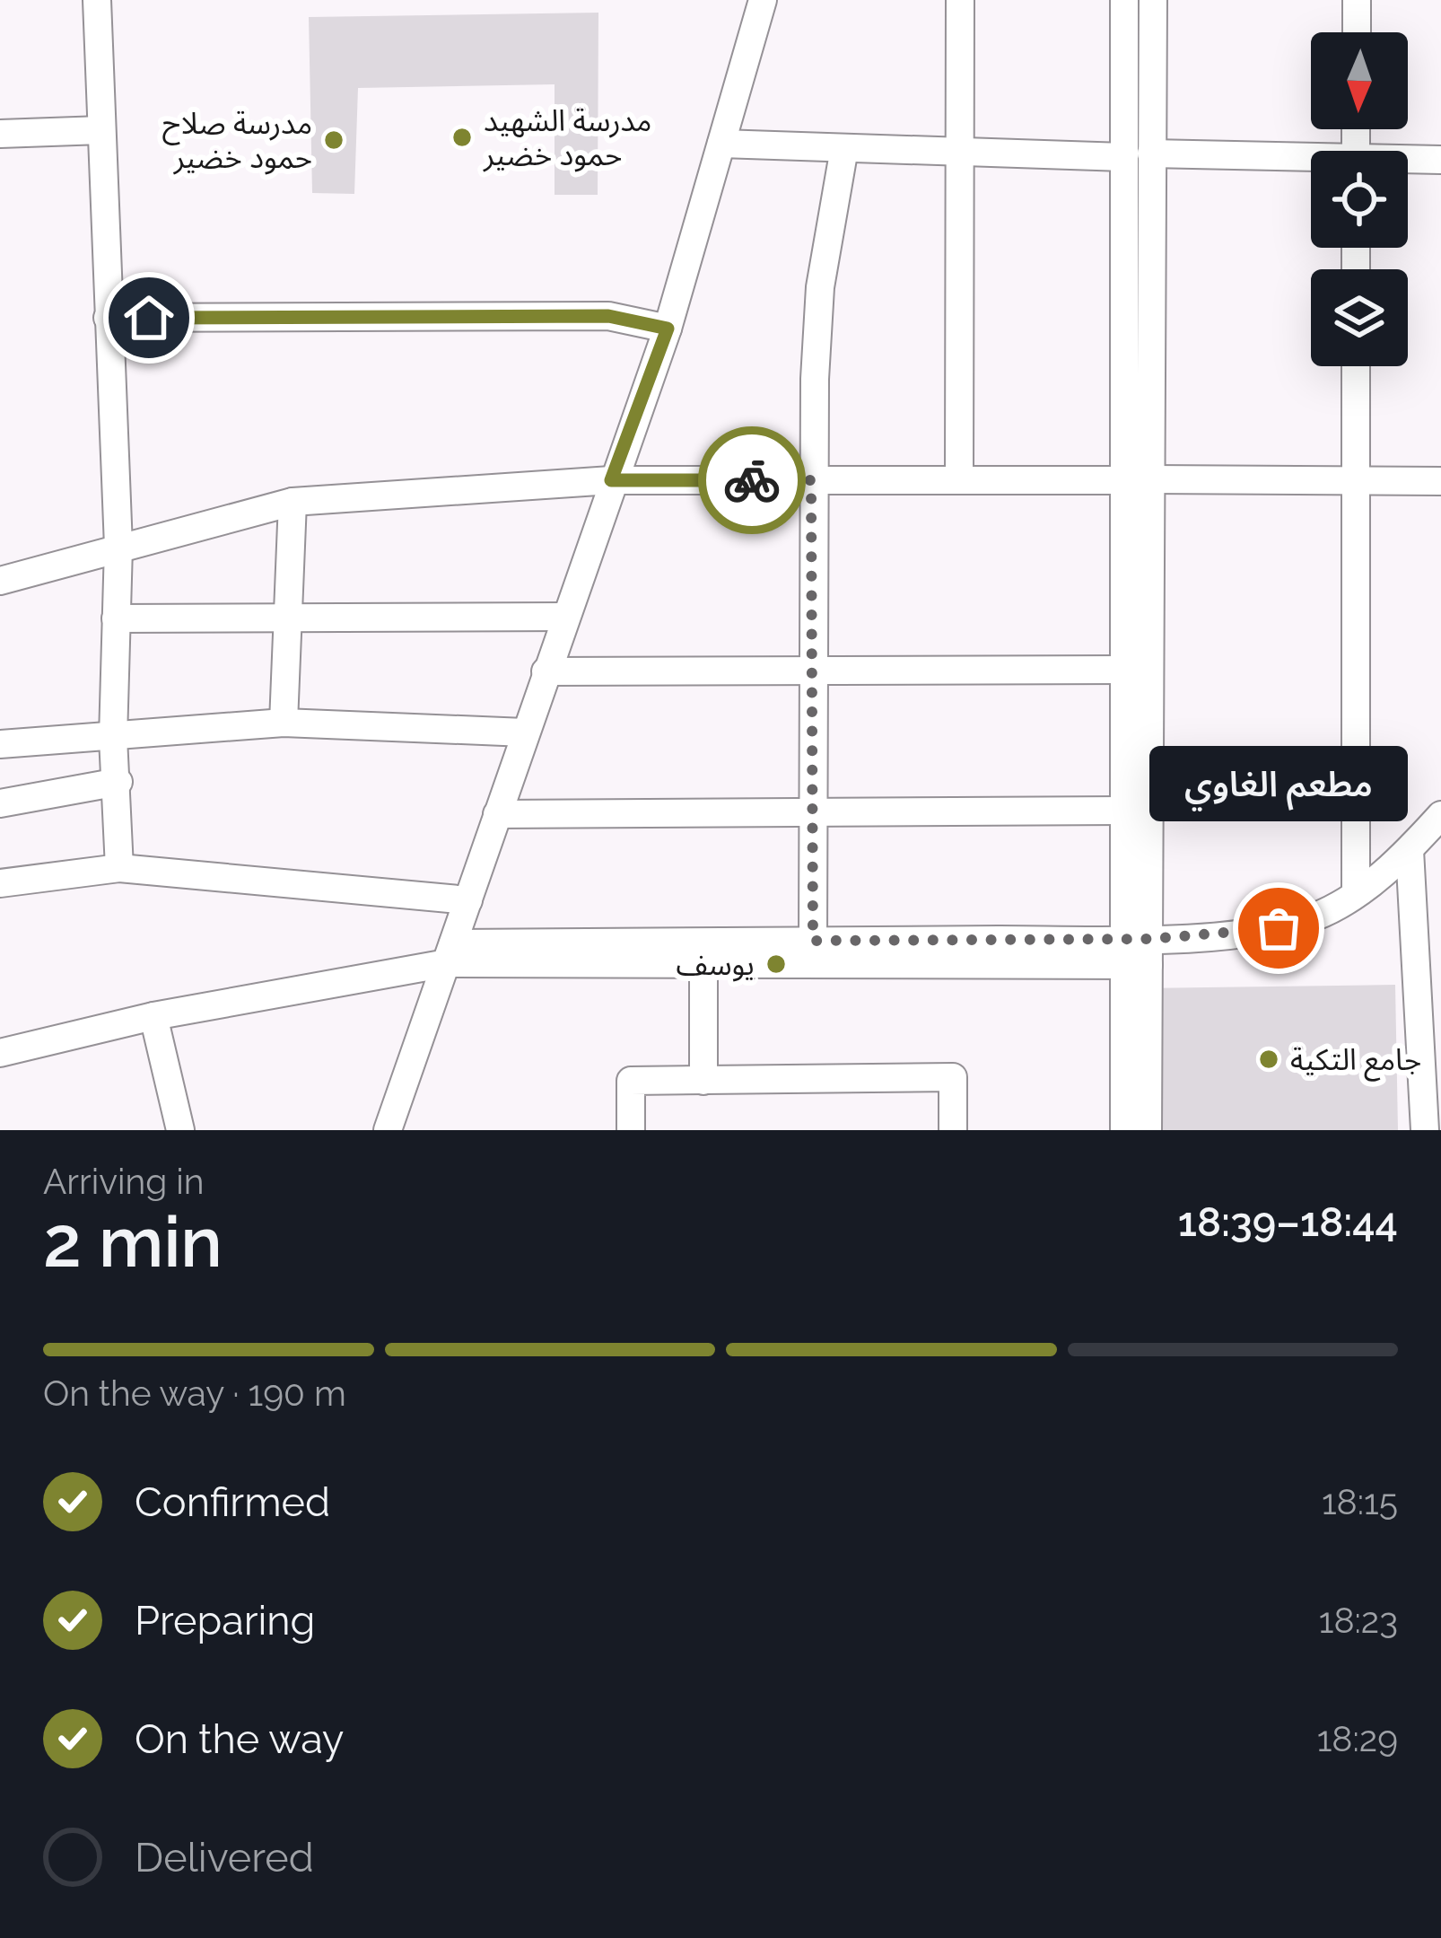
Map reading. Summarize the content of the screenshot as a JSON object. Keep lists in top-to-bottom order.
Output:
{
  "places": [
    "مدرسة الشهيد حمود خضير",
    "مدرسة صلاح حمود خضير",
    "مطعم الغاوي",
    "يوسف",
    "جامع التكية"
  ],
  "north": "bottom",
  "page": {
    "bubble": "مطعم الغاوي",
    "heading": ["2 min", "Arriving in", "18:39–18:44"],
    "bar": "On the way · 190 m",
    "list": [
      ["Confirmed", "18:15"],
      ["Preparing", "18:23"],
      ["On the way", "18:29"],
      "Delivered"
    ]
  }
}
